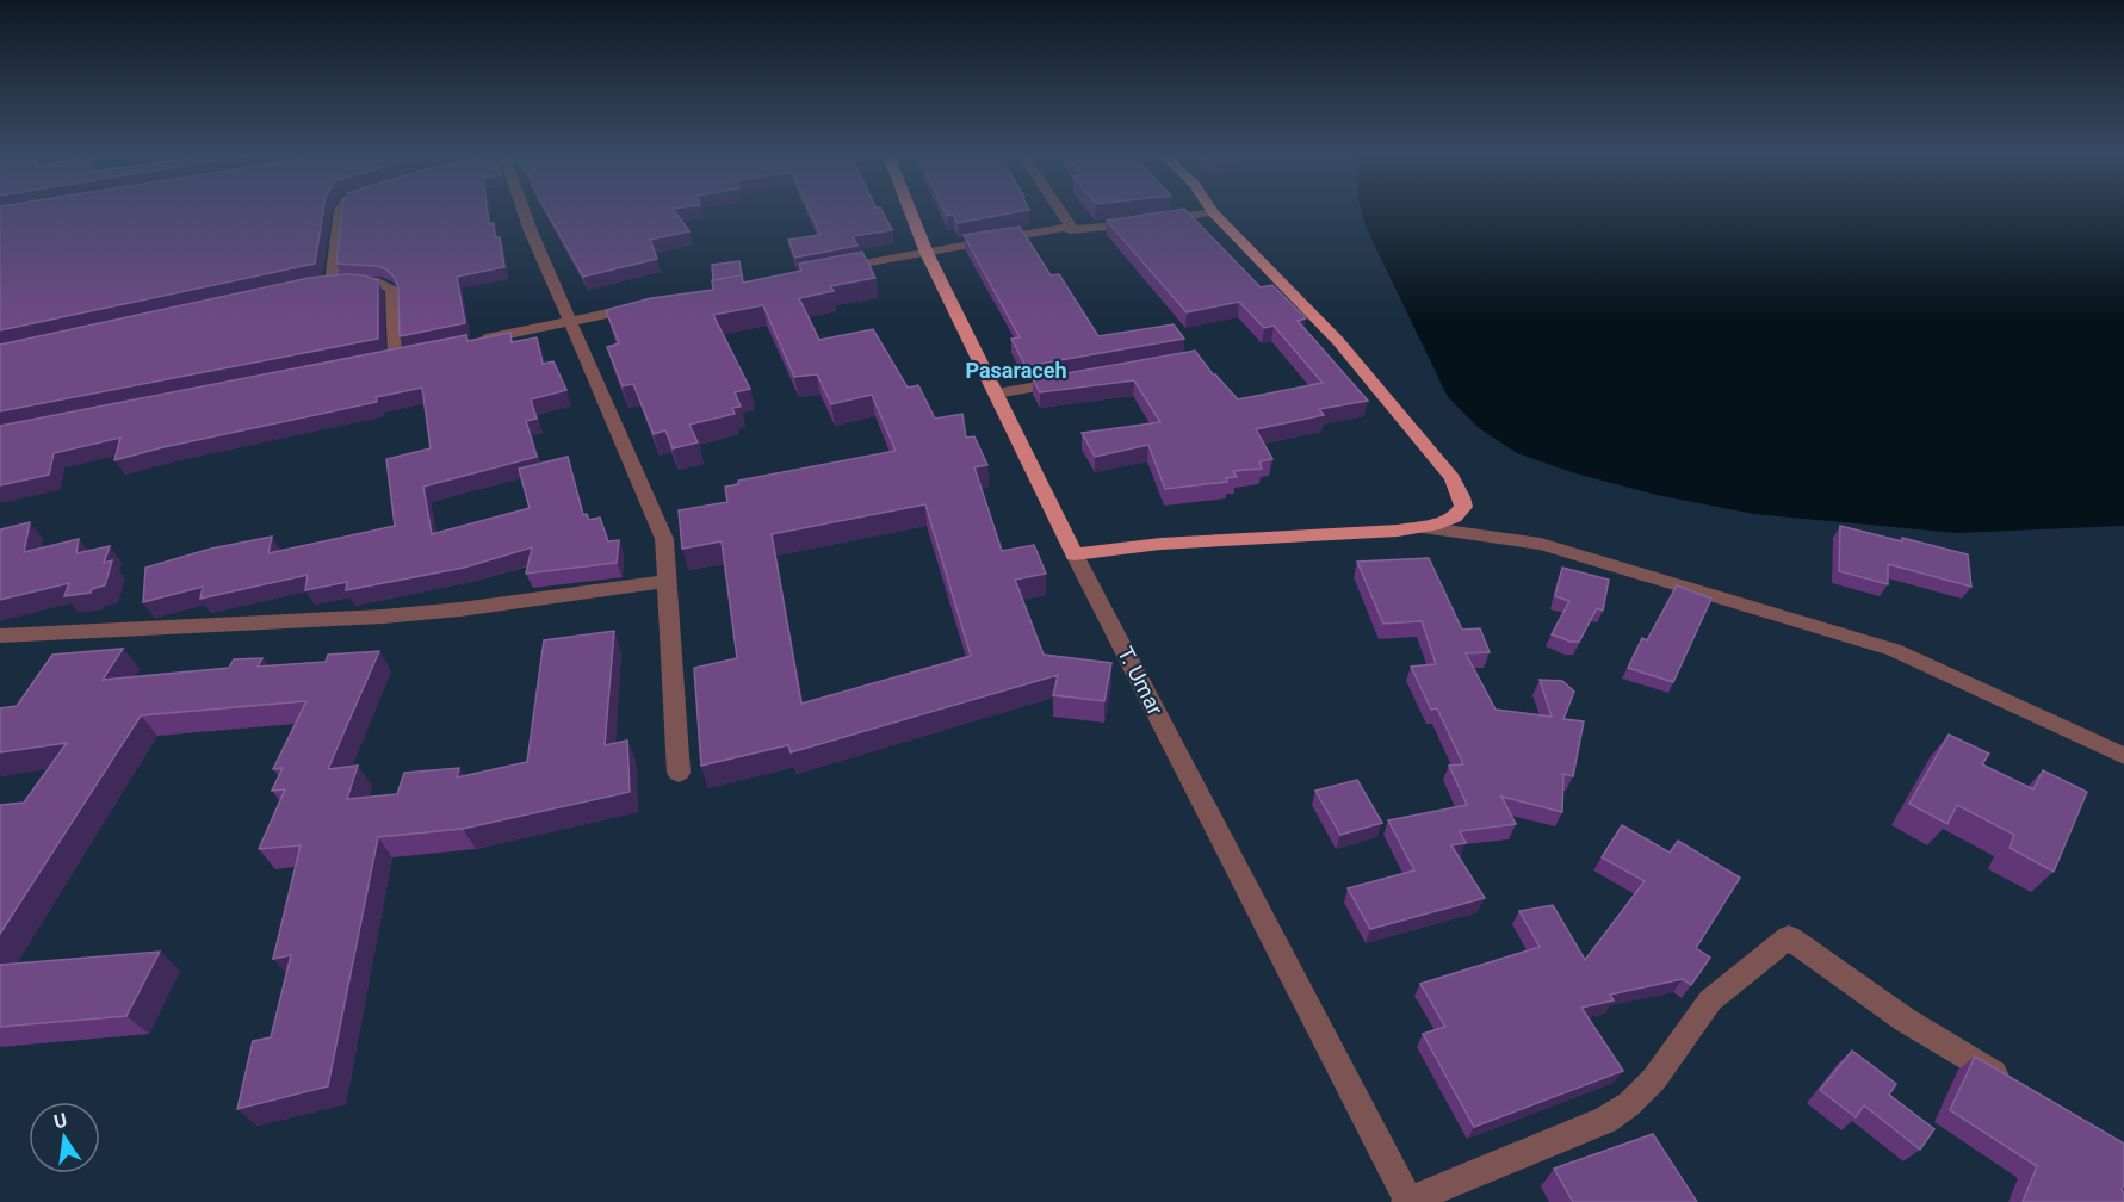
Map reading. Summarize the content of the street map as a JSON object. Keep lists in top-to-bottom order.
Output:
{
  "streets": {
    "main road": ["T. Umar"]
  },
  "districts": ["Pasaraceh"],
  "north": "top"
}
